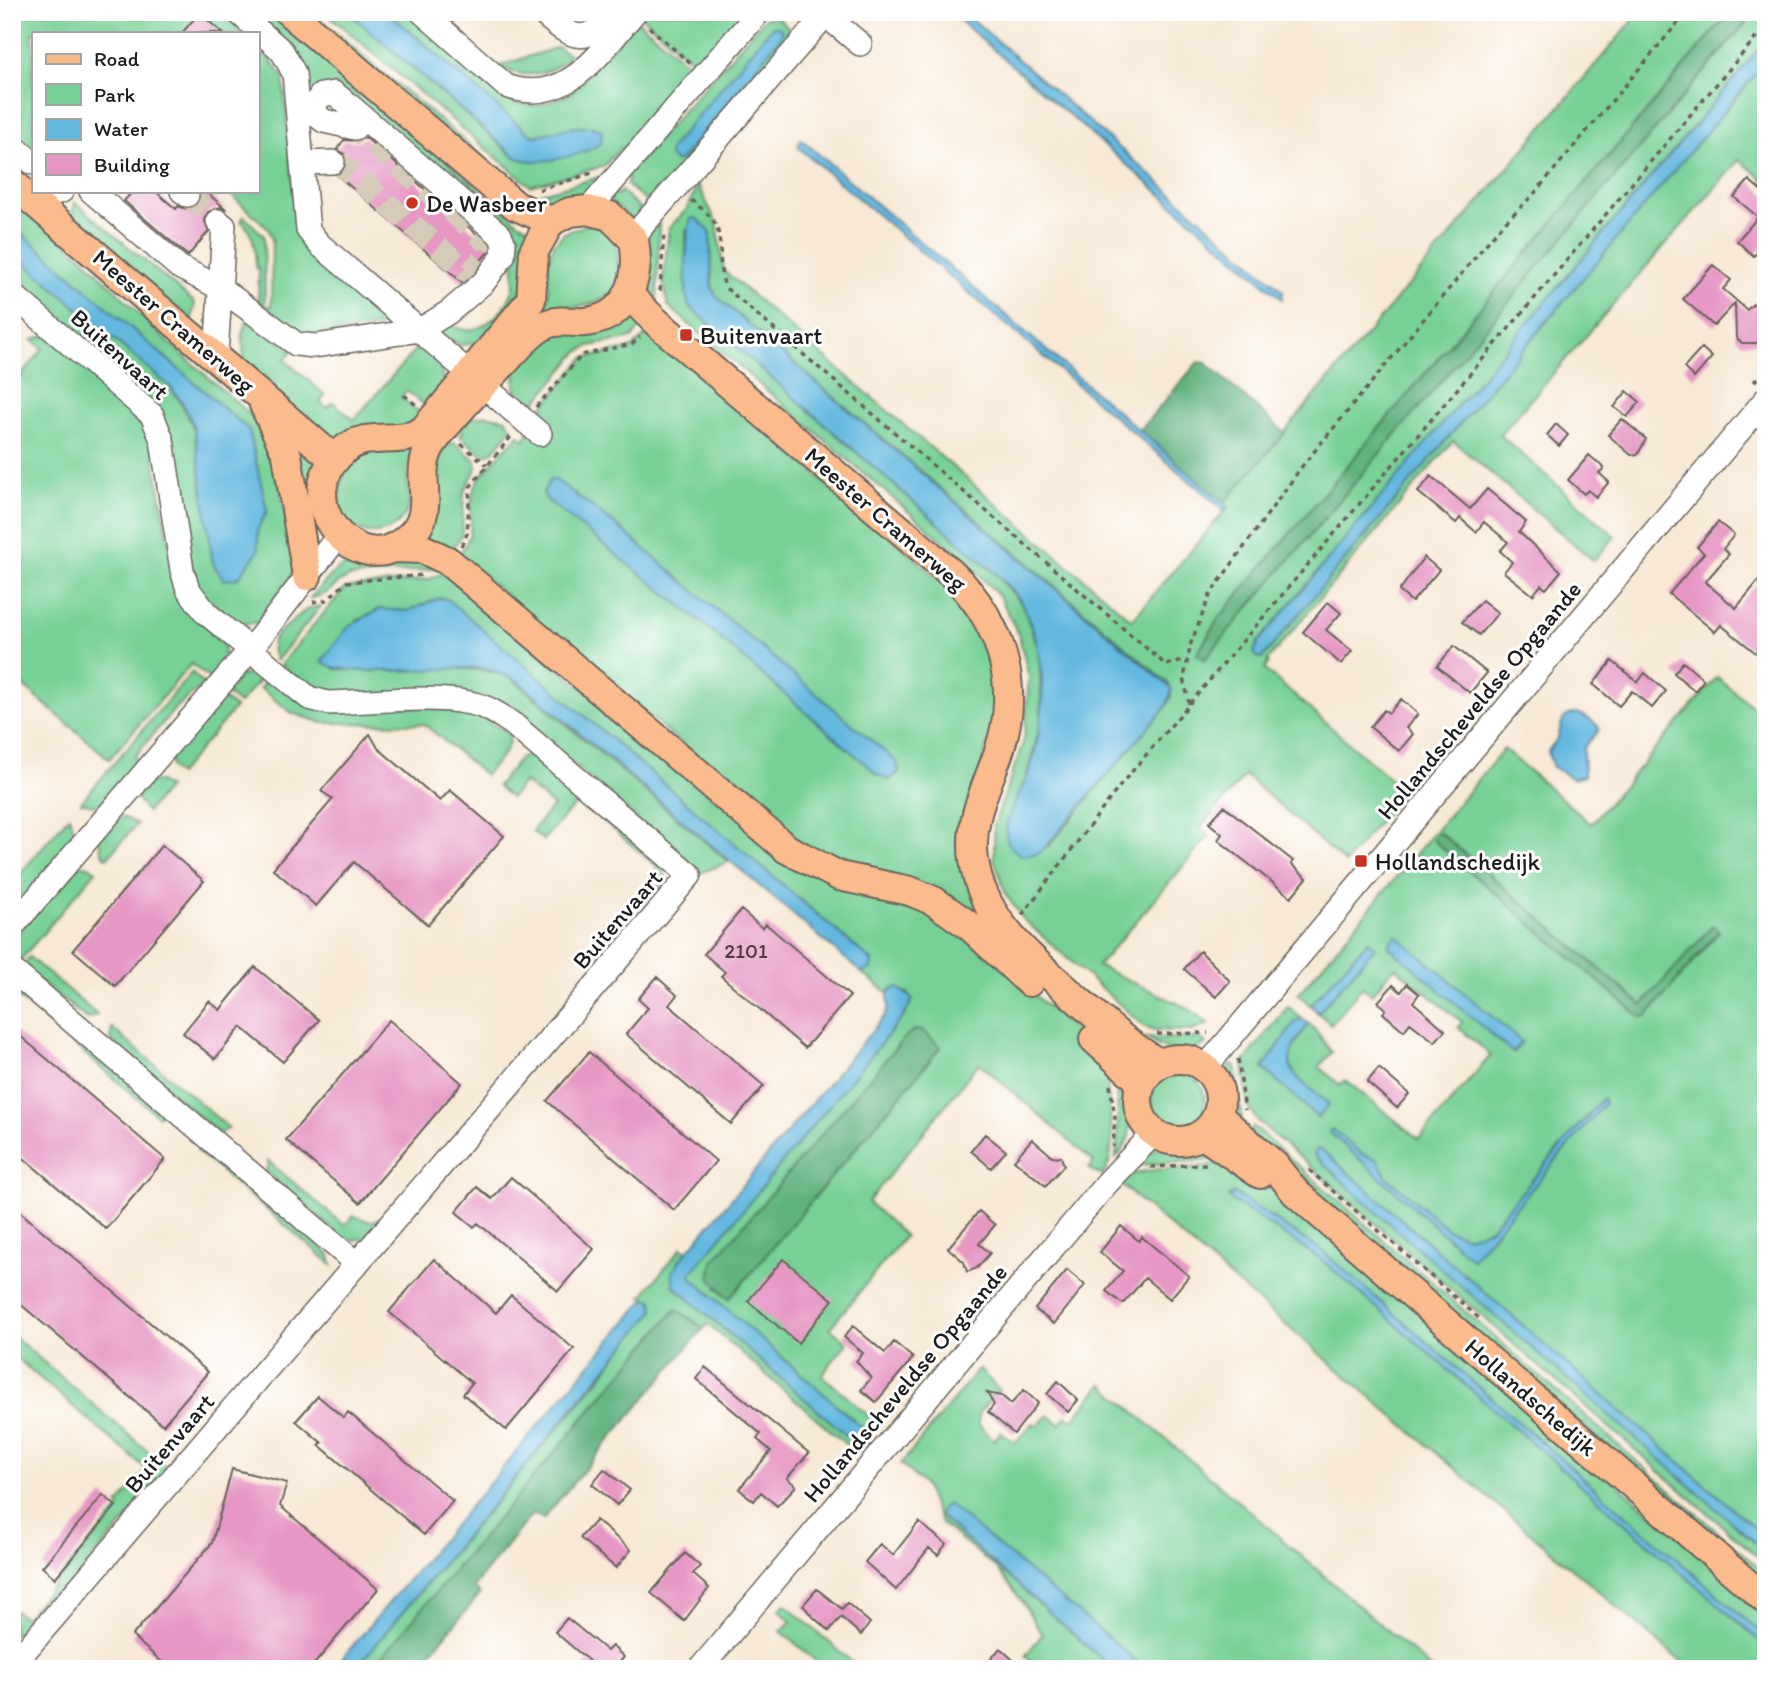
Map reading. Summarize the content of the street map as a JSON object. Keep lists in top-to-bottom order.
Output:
{
  "streets": {
    "main road": ["Meester Cramerweg", "Hollandschedijk"],
    "street": ["Buitenvaart", "Hollandscheveldse Opgaande"]
  },
  "crossings": [
    ["Meester Cramerweg", "Hollandscheveldse Opgaande"],
    ["Meester Cramerweg", "Hollandschedijk"],
    ["Hollandscheveldse Opgaande", "Hollandschedijk"]
  ],
  "places": {
    "other": ["De Wasbeer"],
    "transit": ["Buitenvaart", "Hollandschedijk"]
  },
  "house_numbers": ["2101"],
  "legend": [
    "Road",
    "Park",
    "Water",
    "Building"
  ]
}
